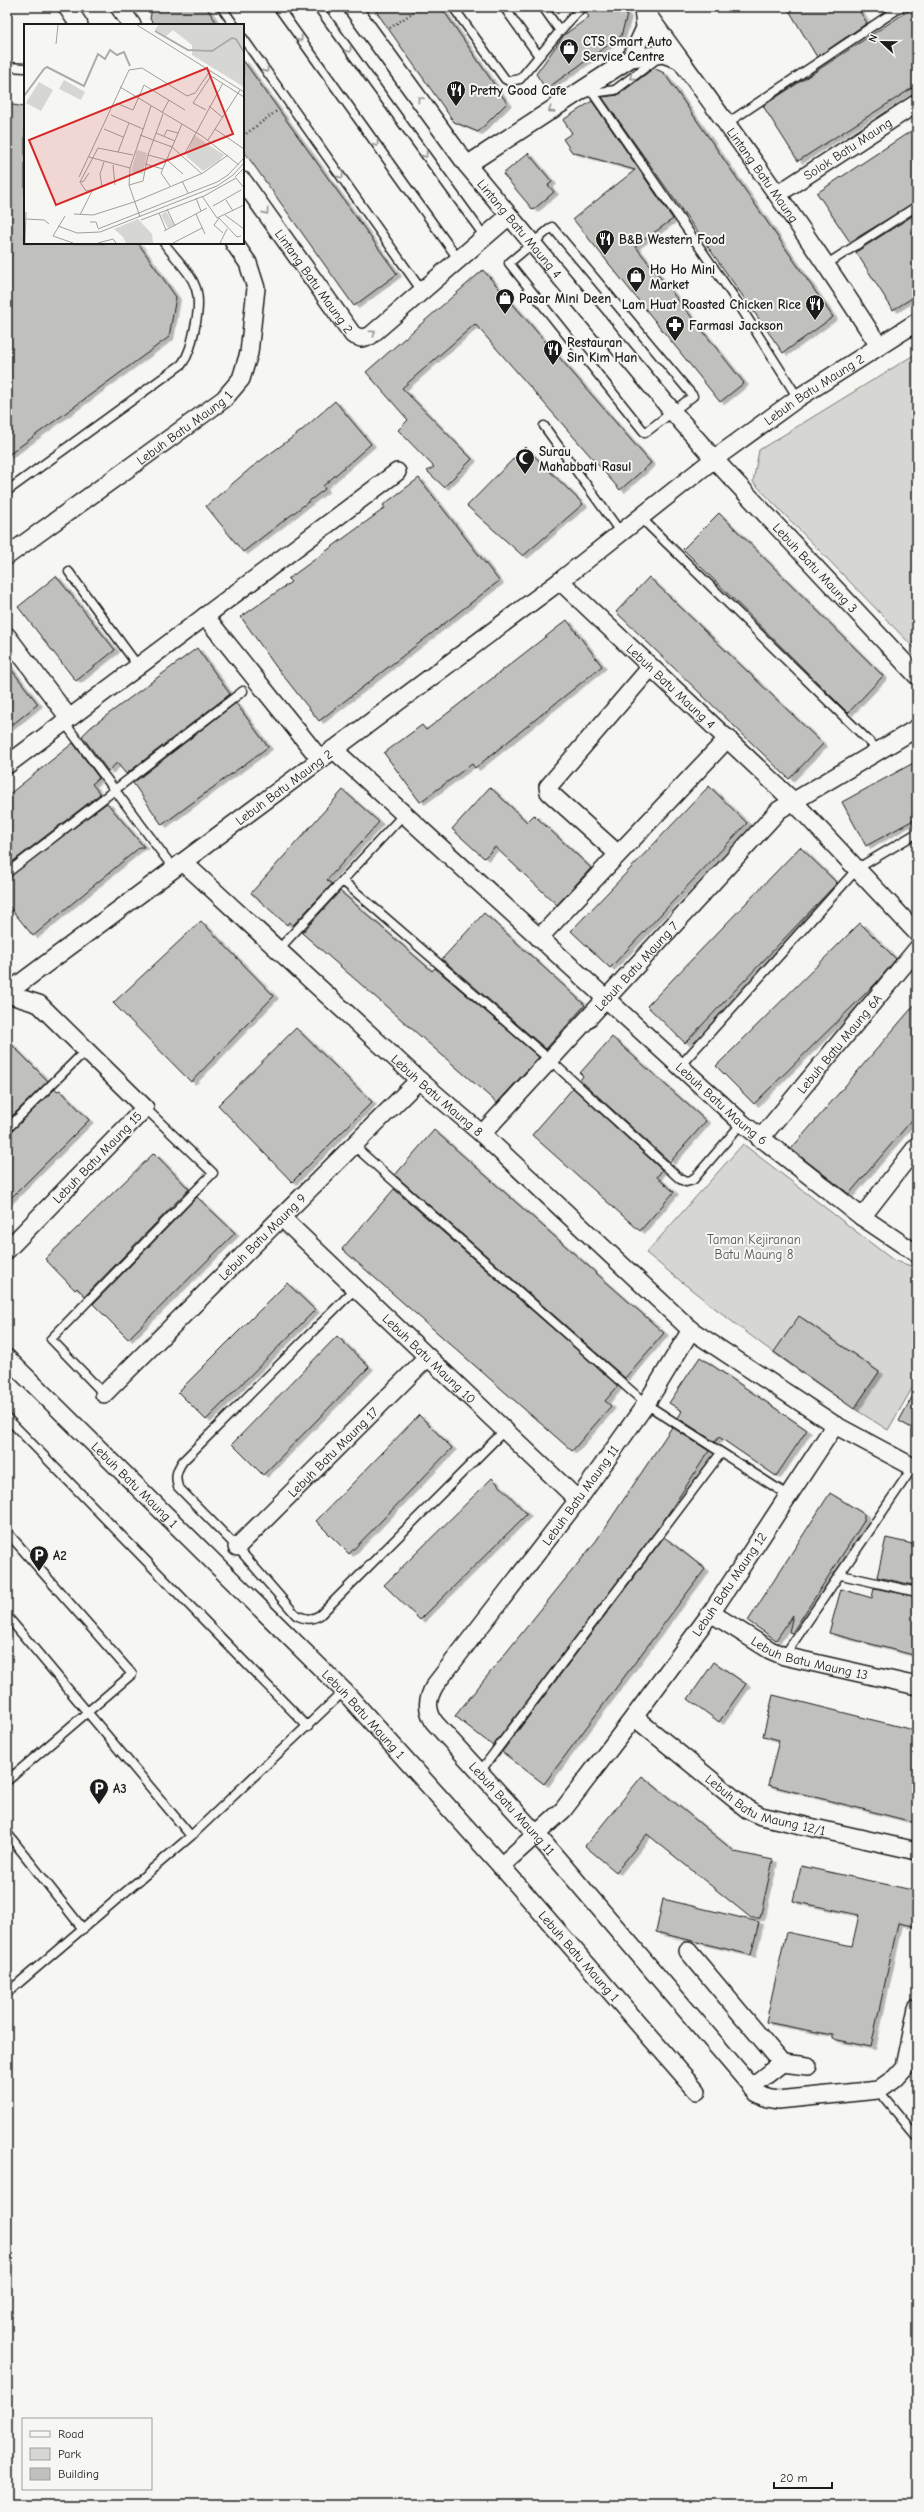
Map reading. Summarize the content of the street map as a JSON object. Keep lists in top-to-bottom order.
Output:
{
  "streets": {
    "street": [
      "Solok Batu Maung",
      "Lintang Batu Maung",
      "Lintang Batu Maung 4",
      "Lintang Batu Maung 2",
      "Lebuh Batu Maung 2",
      "Lebuh Batu Maung 1",
      "Lebuh Batu Maung 3",
      "Lebuh Batu Maung 4",
      "Lebuh Batu Maung 7",
      "Lebuh Batu Maung 6A",
      "Lebuh Batu Maung 8",
      "Lebuh Batu Maung 6",
      "Lebuh Batu Maung 15",
      "Lebuh Batu Maung 9",
      "Lebuh Batu Maung 10",
      "Lebuh Batu Maung 17",
      "Lebuh Batu Maung 11",
      "Lebuh Batu Maung 12",
      "Lebuh Batu Maung 13",
      "Lebuh Batu Maung 12/1"
    ]
  },
  "crossings": [
    ["Solok Batu Maung", "Lintang Batu Maung"],
    ["Lintang Batu Maung", "Lebuh Batu Maung 2"],
    ["Lintang Batu Maung 4", "Lintang Batu Maung 2"],
    ["Lintang Batu Maung 4", "Lebuh Batu Maung 2"],
    ["Lintang Batu Maung 4", "Lebuh Batu Maung 3"],
    ["Lebuh Batu Maung 2", "Lebuh Batu Maung 3"],
    ["Lebuh Batu Maung 2", "Lebuh Batu Maung 4"],
    ["Lebuh Batu Maung 2", "Lebuh Batu Maung 8"],
    ["Lebuh Batu Maung 2", "Lebuh Batu Maung 6"],
    ["Lebuh Batu Maung 2", "Lebuh Batu Maung 15"],
    ["Lebuh Batu Maung 1", "Lebuh Batu Maung 12"],
    ["Lebuh Batu Maung 4", "Lebuh Batu Maung 7"],
    ["Lebuh Batu Maung 7", "Lebuh Batu Maung 8"],
    ["Lebuh Batu Maung 7", "Lebuh Batu Maung 6"],
    ["Lebuh Batu Maung 6A", "Lebuh Batu Maung 6"],
    ["Lebuh Batu Maung 8", "Lebuh Batu Maung 9"],
    ["Lebuh Batu Maung 8", "Lebuh Batu Maung 11"],
    ["Lebuh Batu Maung 9", "Lebuh Batu Maung 10"],
    ["Lebuh Batu Maung 10", "Lebuh Batu Maung 17"],
    ["Lebuh Batu Maung 10", "Lebuh Batu Maung 11"],
    ["Lebuh Batu Maung 11", "Lebuh Batu Maung 12"],
    ["Lebuh Batu Maung 12", "Lebuh Batu Maung 13"],
    ["Lebuh Batu Maung 12", "Lebuh Batu Maung 12/1"]
  ],
  "parks": ["Taman Kejiranan Batu Maung 8"],
  "places": {
    "shop": ["CTS Smart Auto Service Centre", "Ho Ho Mini Market", "Pasar Mini Deen"],
    "restaurant": [
      "Pretty Good Cafe",
      "B&B Western Food",
      "Lam Huat Roasted Chicken Rice",
      "Restauran Sin Kim Han"
    ],
    "pharmacy": ["Farmasi Jackson"],
    "mosque": ["Surau Mahabbati Rasul"],
    "parking": ["A2", "A3"]
  },
  "legend": ["Road", "Park", "Building"],
  "scale_bar": "20 m",
  "north": "left"
}
